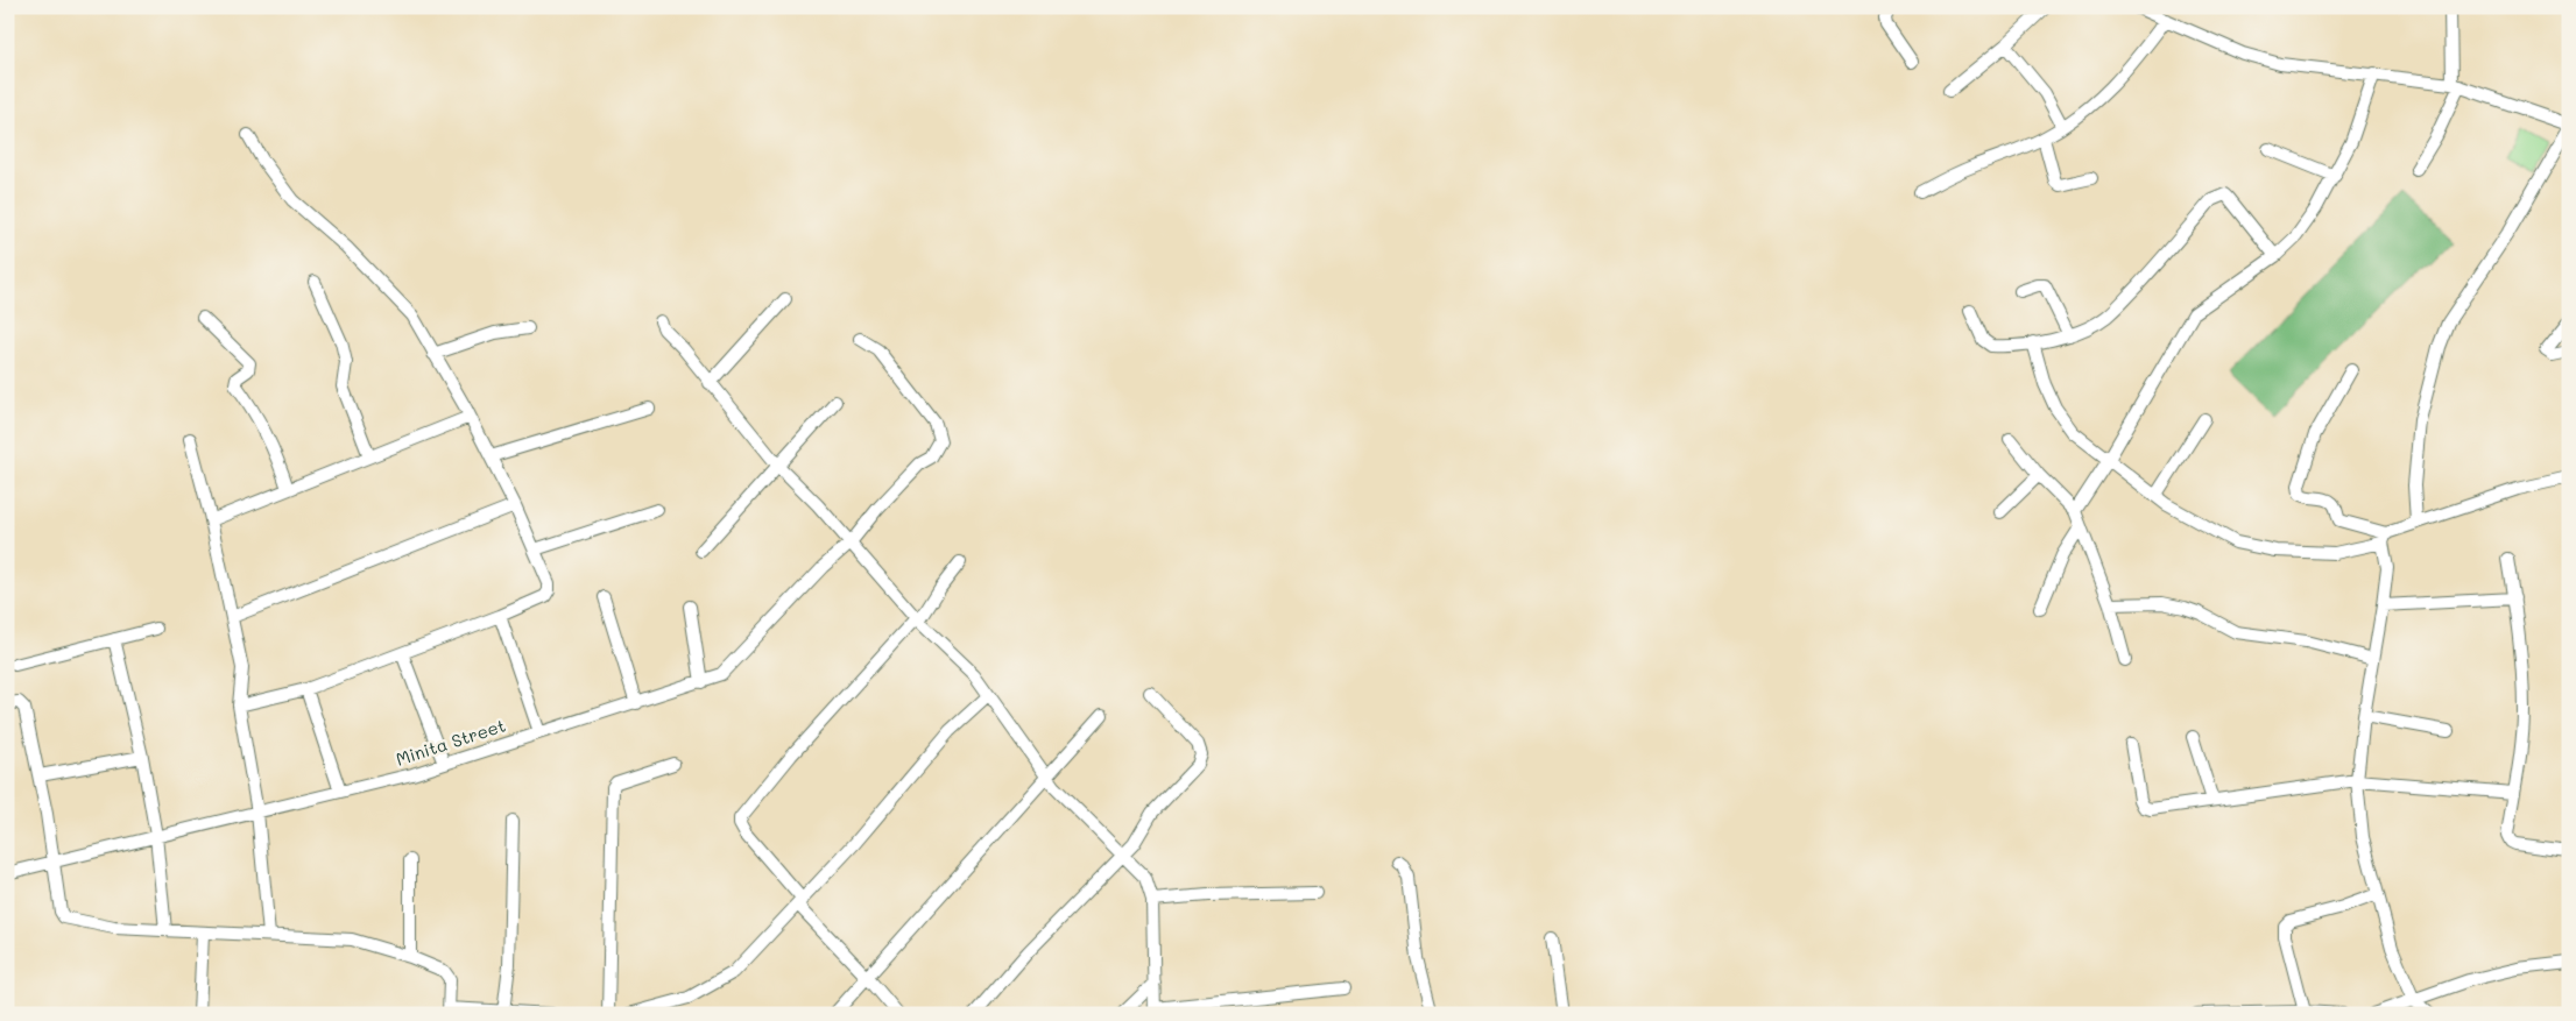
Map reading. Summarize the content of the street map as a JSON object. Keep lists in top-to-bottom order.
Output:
{
  "streets": {
    "street": ["Minita Street"]
  }
}
